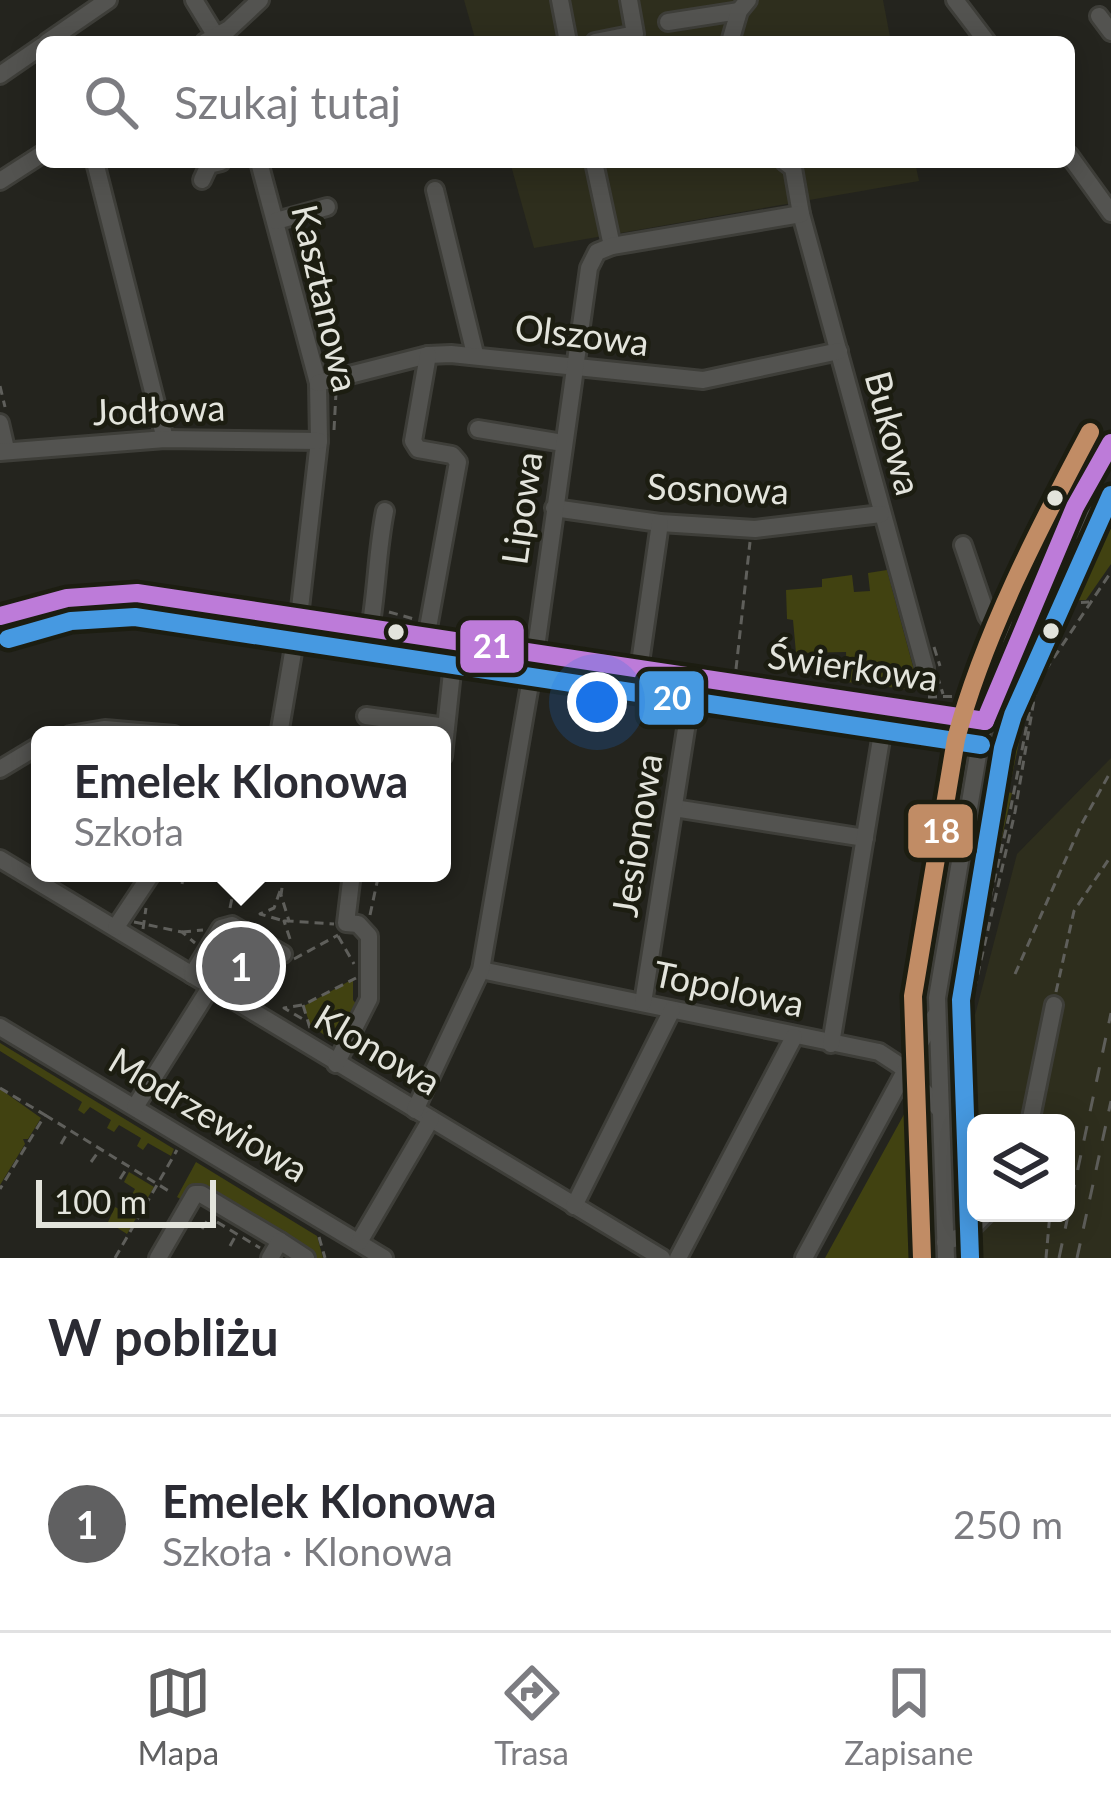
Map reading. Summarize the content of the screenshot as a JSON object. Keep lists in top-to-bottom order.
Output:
{
  "streets": {
    "street": [
      "Kasztanowa",
      "Olszowa",
      "Jodłowa",
      "Bukowa",
      "Sosnowa",
      "Lipowa",
      "Świerkowa",
      "Jesionowa",
      "Topolowa",
      "Klonowa",
      "Modrzewiowa"
    ]
  },
  "crossings": [
    ["Kasztanowa", "Olszowa"],
    ["Kasztanowa", "Jodłowa"],
    ["Kasztanowa", "Świerkowa"],
    ["Olszowa", "Bukowa"],
    ["Olszowa", "Lipowa"],
    ["Bukowa", "Sosnowa"],
    ["Sosnowa", "Lipowa"],
    ["Lipowa", "Świerkowa"],
    ["Lipowa", "Topolowa"],
    ["Lipowa", "Klonowa"],
    ["Lipowa", "Modrzewiowa"],
    ["Świerkowa", "Jesionowa"],
    ["Jesionowa", "Topolowa"]
  ],
  "lines": ["transit line 18", "transit line 21", "transit line 20"],
  "scale_bar": "100 m",
  "page": {
    "search": "Szukaj tutaj",
    "popup": ["Emelek Klonowa", "Szkoła"],
    "pins": "1",
    "scale": "100 m",
    "heading": "W pobliżu",
    "list": [
      {
        "mark": "1",
        "name": "Emelek Klonowa",
        "note": "Szkoła · Klonowa",
        "value": "250 m"
      }
    ],
    "nav": ["Mapa", "Trasa", "Zapisane"]
  }
}
